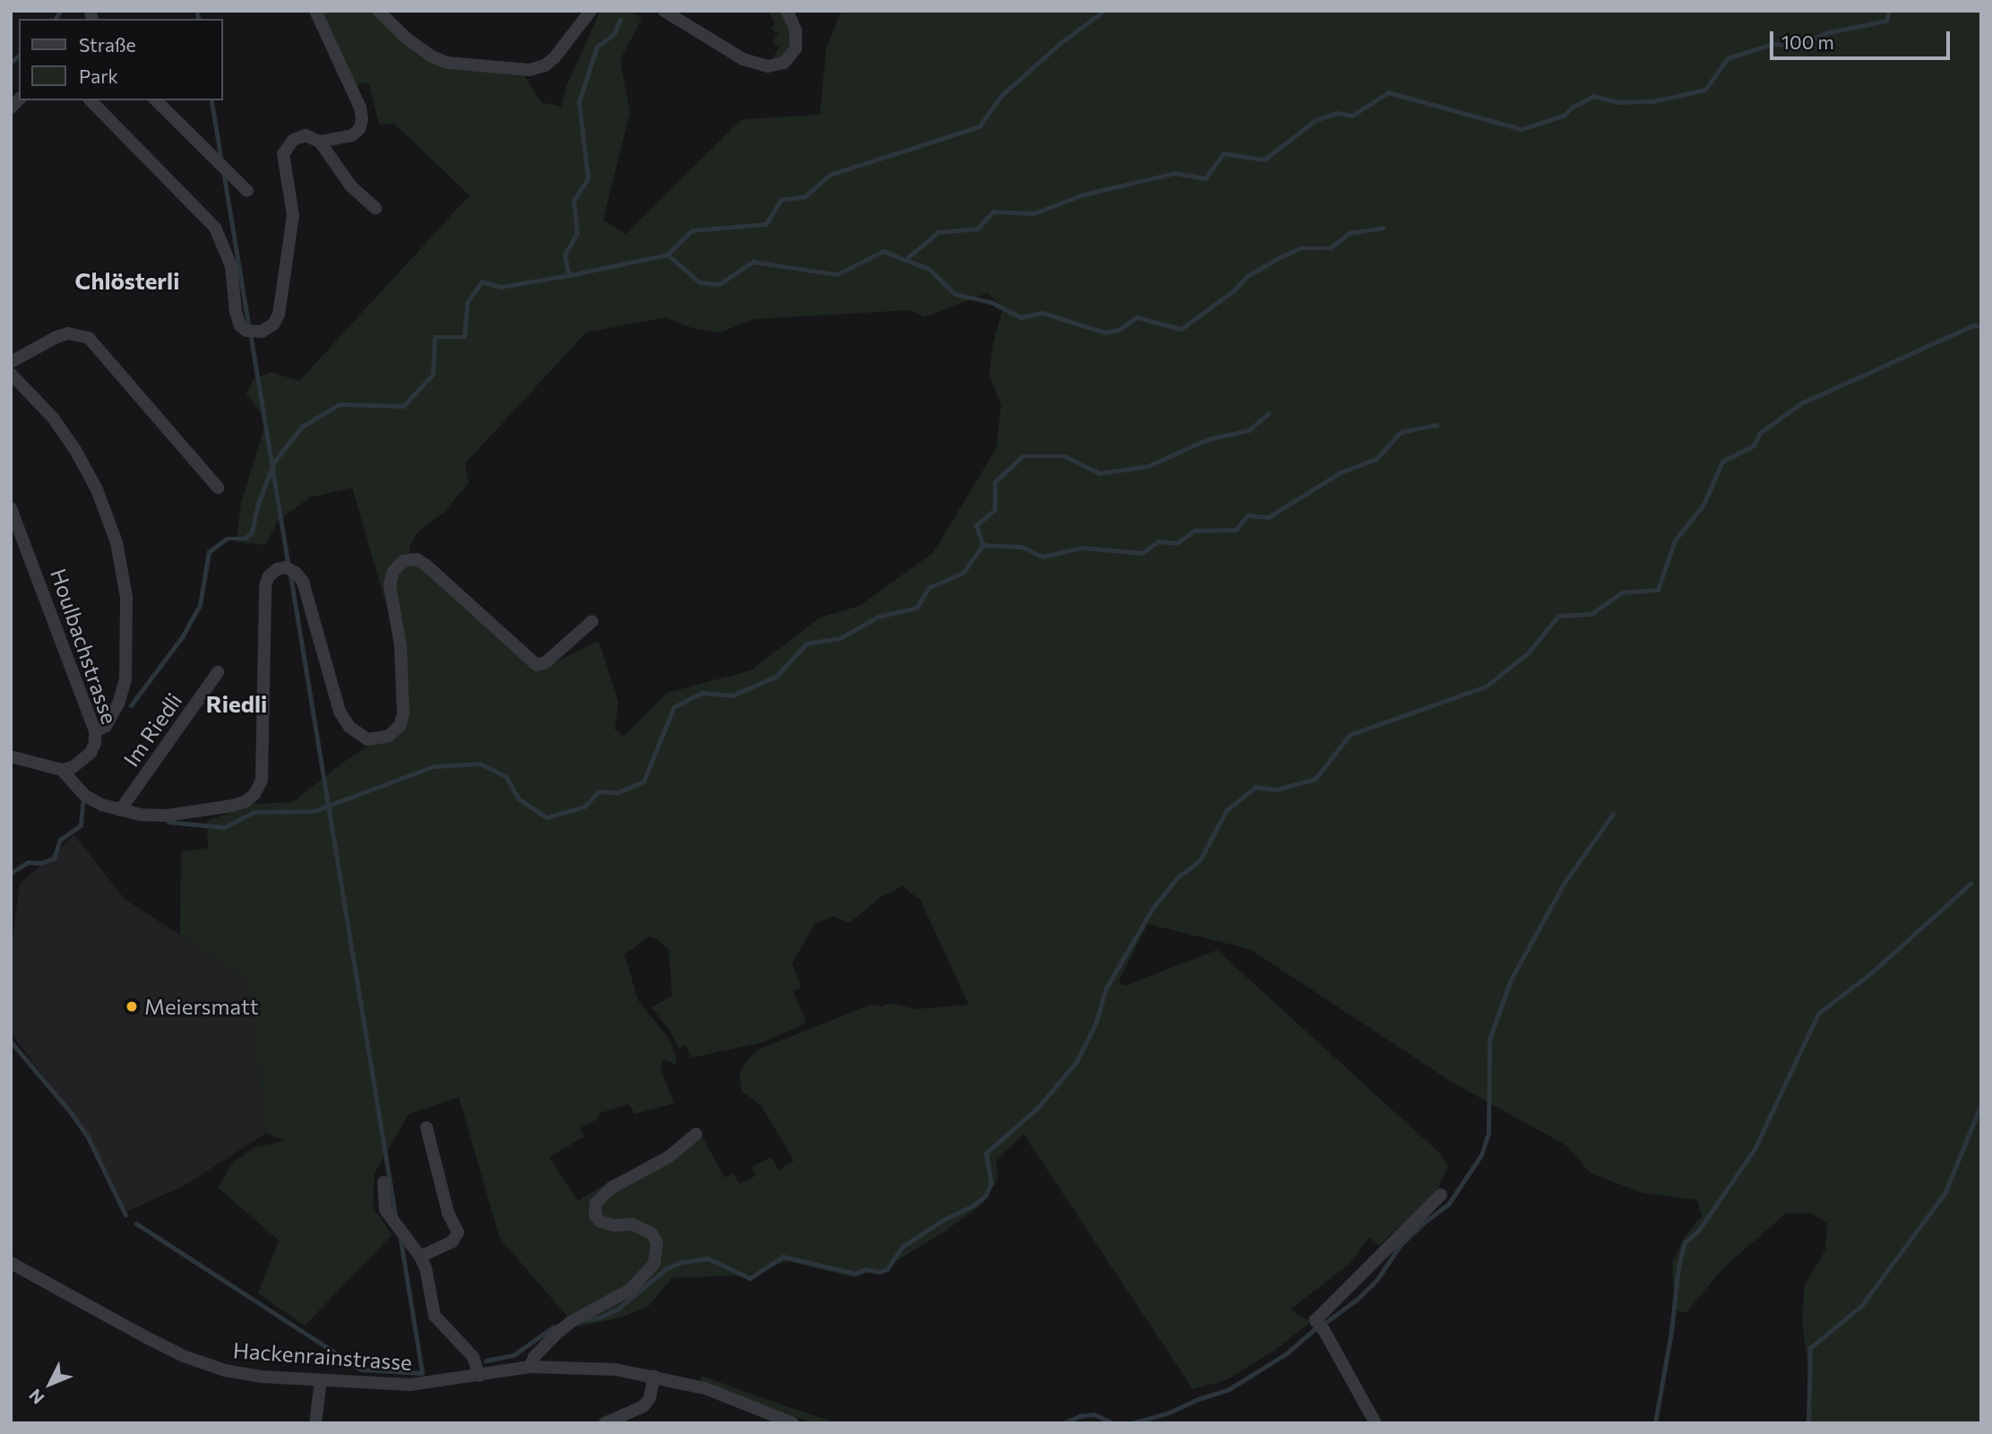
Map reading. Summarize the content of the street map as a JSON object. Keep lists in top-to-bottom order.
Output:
{
  "streets": {
    "street": ["Houlbachstrasse", "Im Riedli", "Hackenrainstrasse"]
  },
  "districts": ["Chlösterli", "Riedli"],
  "places": ["Meiersmatt"],
  "legend": ["Straße", "Park"],
  "scale_bar": "100 m",
  "north": "bottom left"
}
